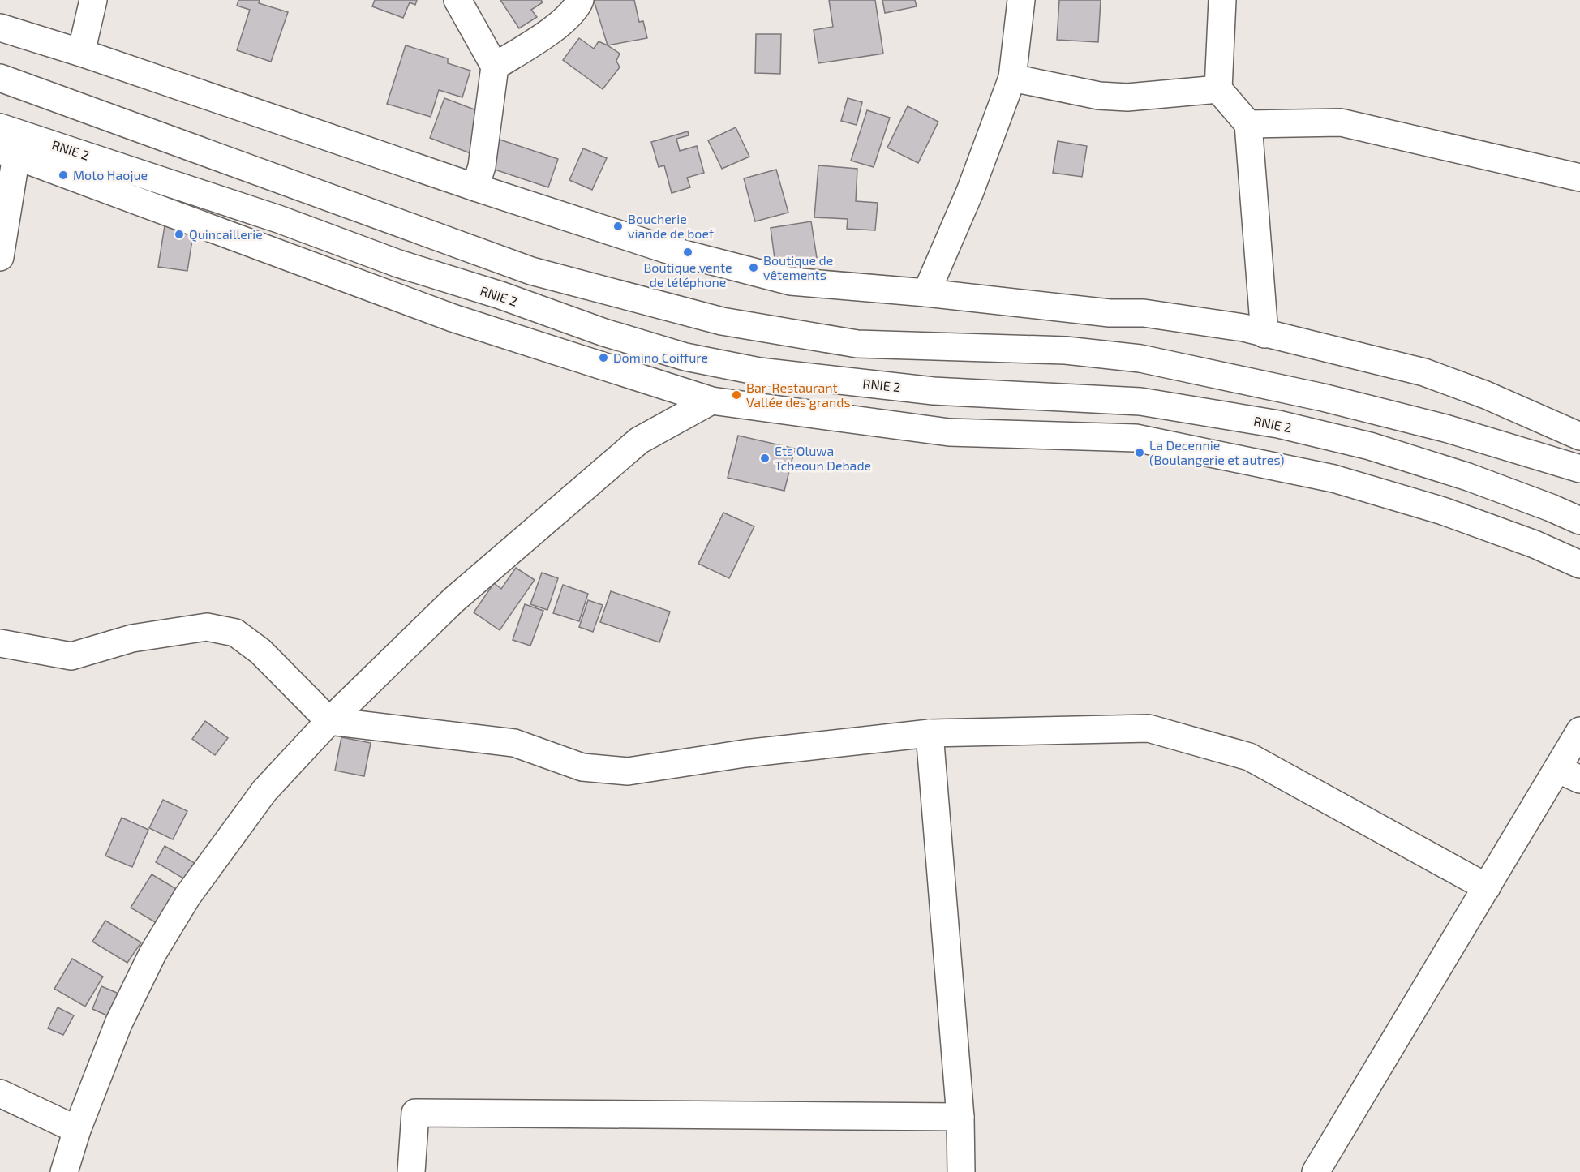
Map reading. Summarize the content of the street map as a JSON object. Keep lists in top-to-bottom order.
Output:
{
  "streets": {
    "main road": ["RNIE 2"]
  },
  "places": [
    "Moto Haojue",
    "Boucherie viande de boef",
    "Quincaillerie",
    "Boutique vente de téléphone",
    "Boutique de vêtements",
    "Domino Coiffure",
    "Bar-Restaurant Vallée des grands",
    "La Decennie (Boulangerie et autres)",
    "Ets Oluwa Tcheoun Debade"
  ]
}
